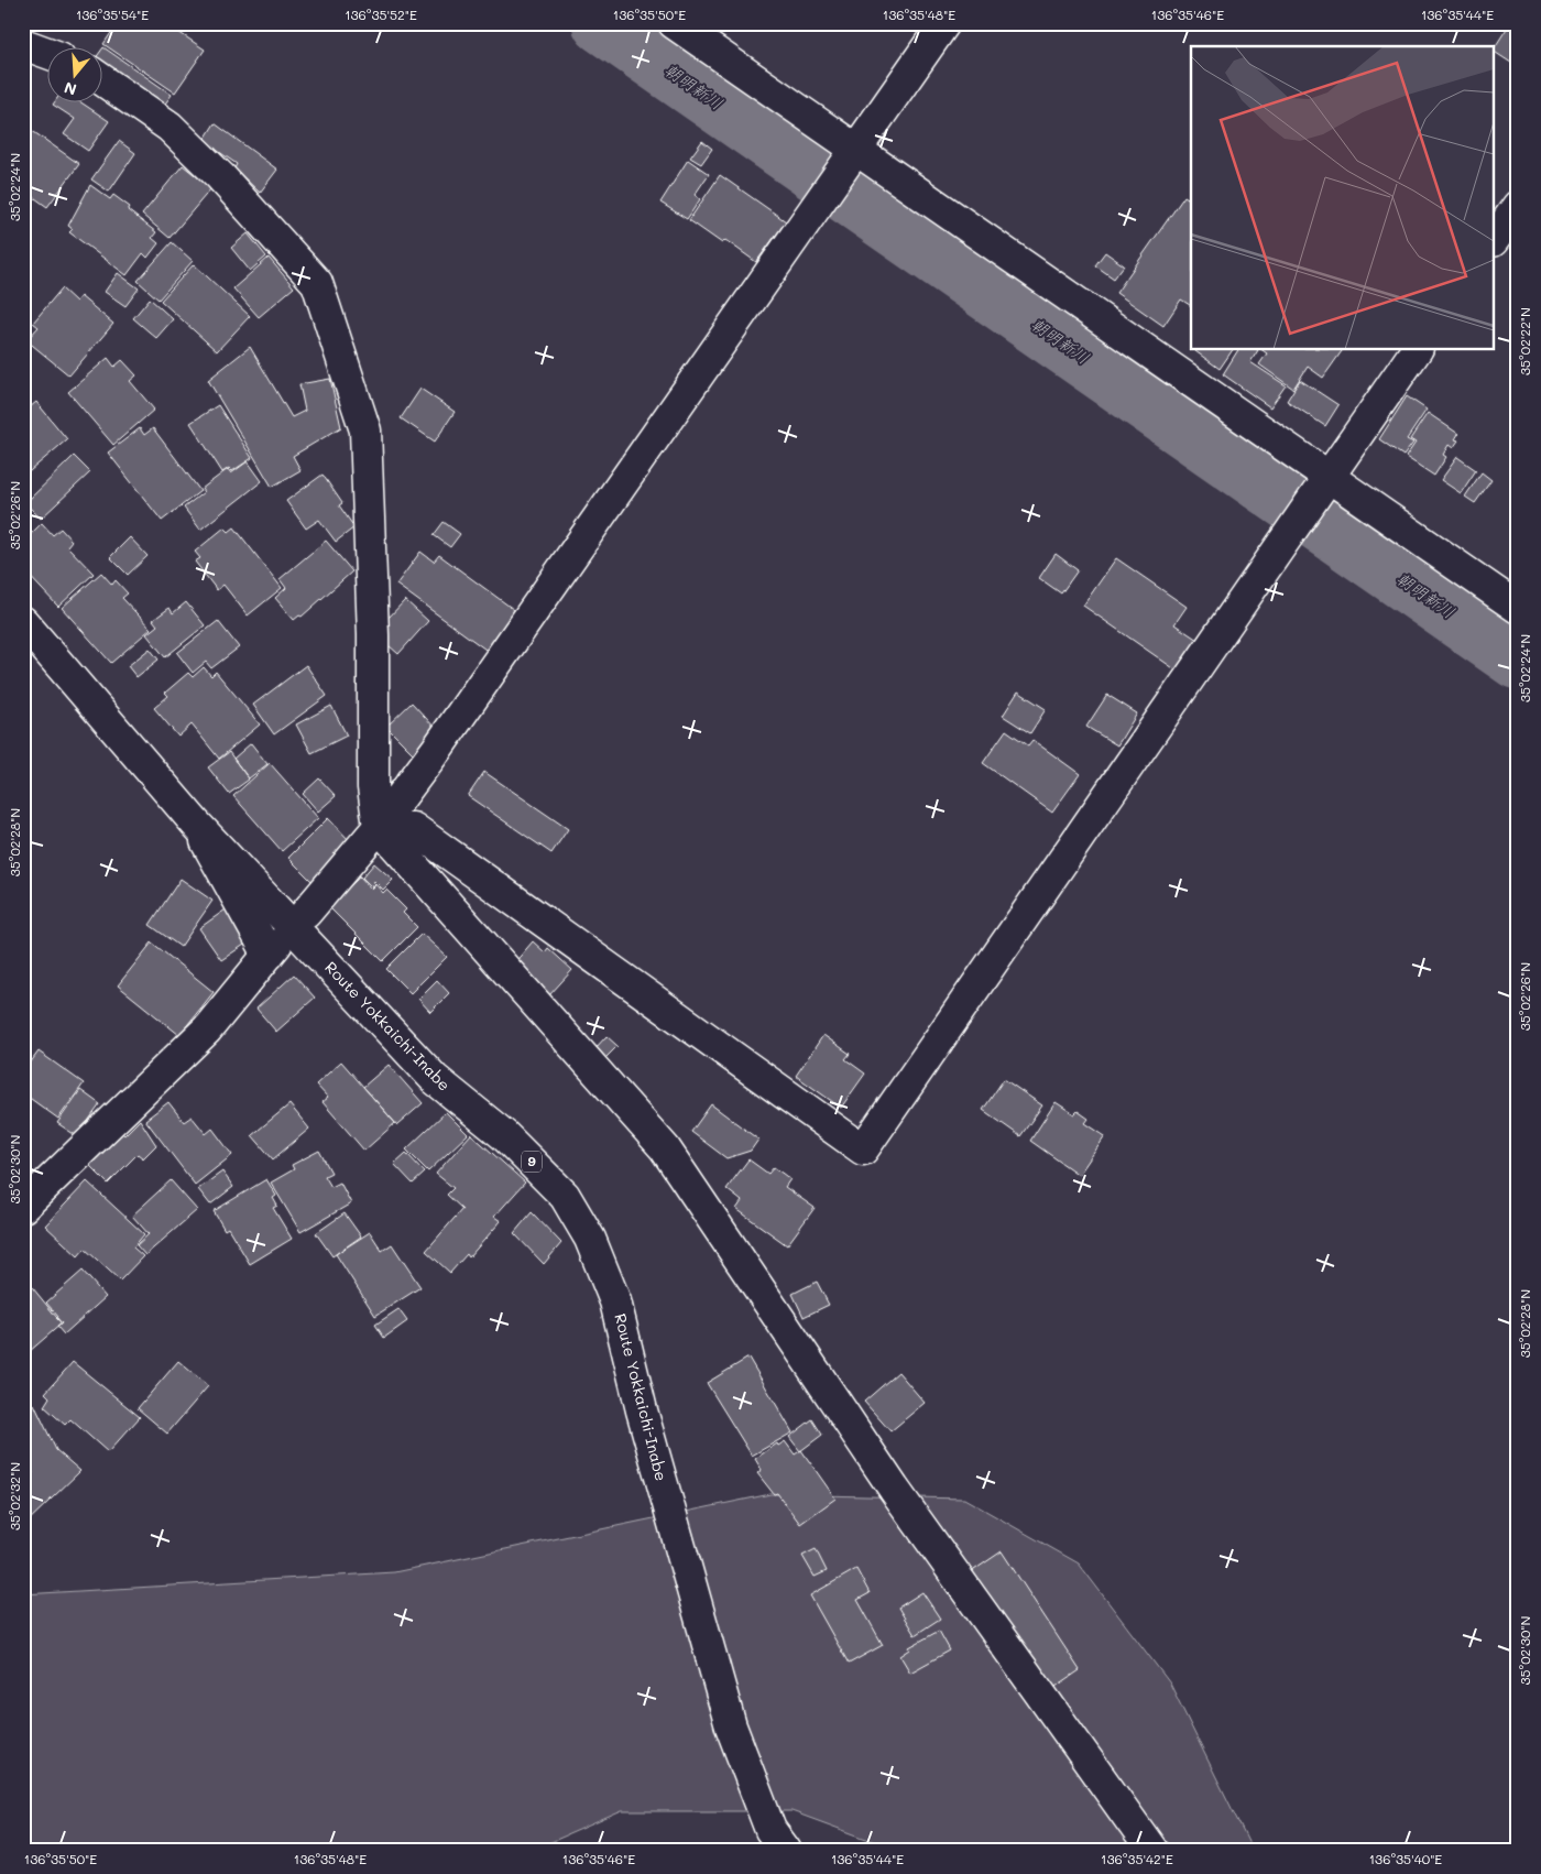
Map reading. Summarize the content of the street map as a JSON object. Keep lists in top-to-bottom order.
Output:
{
  "streets": {
    "street": ["Route Yokkaichi-Inabe", "9"]
  },
  "water": ["朝明新川"],
  "north": "bottom",
  "coordinates": [
    "136°35'54\"E",
    "136°35'52\"E",
    "136°35'50\"E",
    "136°35'48\"E",
    "136°35'46\"E",
    "136°35'44\"E",
    "35°02'24\"N",
    "35°02'22\"N",
    "35°02'26\"N",
    "35°02'28\"N",
    "35°02'30\"N",
    "35°02'32\"N",
    "136°35'42\"E",
    "136°35'40\"E"
  ]
}
